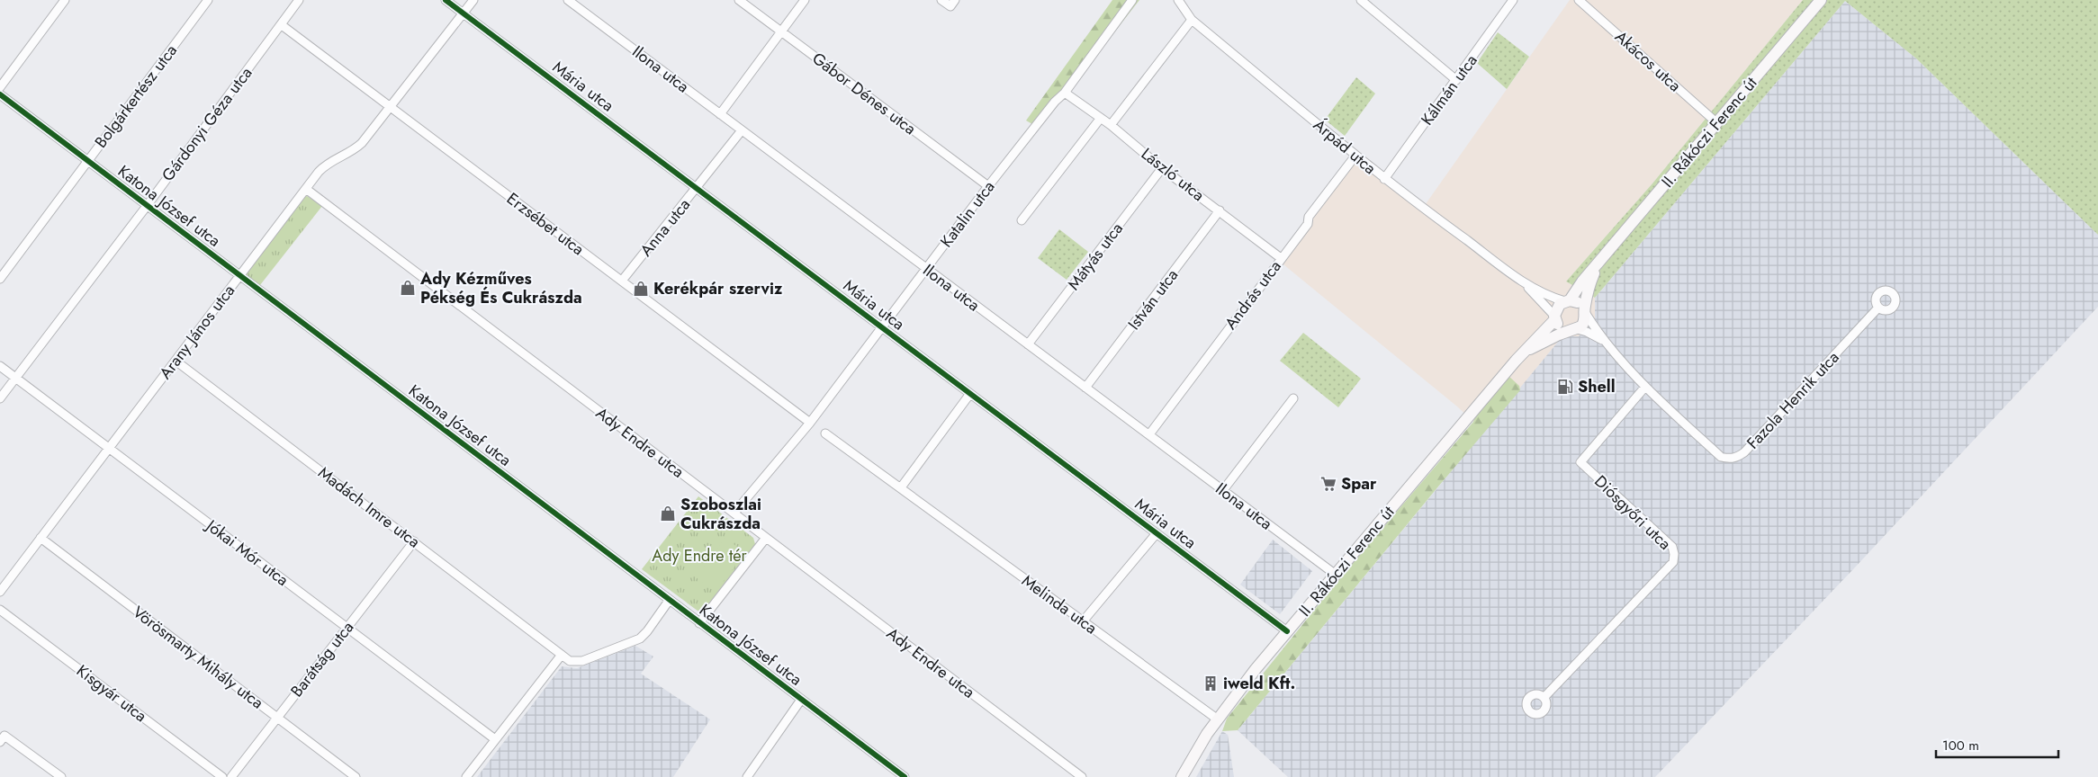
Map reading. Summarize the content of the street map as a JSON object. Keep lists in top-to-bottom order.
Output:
{
  "streets": {
    "main road": ["II. Rákóczi Ferenc út"],
    "street": [
      "Akácos utca",
      "Ilona utca",
      "Mária utca",
      "Kálmán utca",
      "Gábor Dénes utca",
      "Bolgárkertész utca",
      "Gárdonyi Géza utca",
      "Árpád utca",
      "László utca",
      "Katona József utca",
      "Katalin utca",
      "Erzsébet utca",
      "Anna utca",
      "Mátyás utca",
      "András utca",
      "István utca",
      "Arany János utca",
      "Fazola Henrik utca",
      "Ady Endre utca",
      "Madách Imre utca",
      "Diósgyőri utca",
      "Jókai Mór utca",
      "Melinda utca",
      "Vörösmarty Mihály utca",
      "Barátság utca",
      "Kisgyár utca"
    ]
  },
  "crossings": [
    ["Akácos utca", "II. Rákóczi Ferenc út"],
    ["Ilona utca", "II. Rákóczi Ferenc út"],
    ["Ilona utca", "Katalin utca"],
    ["Ilona utca", "Anna utca"],
    ["Ilona utca", "Mátyás utca"],
    ["Ilona utca", "András utca"],
    ["Ilona utca", "István utca"],
    ["Mária utca", "II. Rákóczi Ferenc út"],
    ["Mária utca", "Katalin utca"],
    ["Mária utca", "Anna utca"],
    ["Mária utca", "Arany János utca"],
    ["Kálmán utca", "Árpád utca"],
    ["Gábor Dénes utca", "Katalin utca"],
    ["Bolgárkertész utca", "Katona József utca"],
    ["Gárdonyi Géza utca", "Katona József utca"],
    ["Gárdonyi Géza utca", "Erzsébet utca"],
    ["Gárdonyi Géza utca", "Jókai Mór utca"],
    ["II. Rákóczi Ferenc út", "Árpád utca"],
    ["II. Rákóczi Ferenc út", "Melinda utca"],
    ["Árpád utca", "András utca"],
    ["László utca", "Katalin utca"],
    ["László utca", "Mátyás utca"],
    ["László utca", "András utca"],
    ["László utca", "István utca"],
    ["Katona József utca", "Arany János utca"],
    ["Katalin utca", "Erzsébet utca"],
    ["Katalin utca", "Ady Endre utca"],
    ["Erzsébet utca", "Anna utca"],
    ["Erzsébet utca", "Arany János utca"],
    ["Arany János utca", "Ady Endre utca"],
    ["Arany János utca", "Madách Imre utca"],
    ["Arany János utca", "Jókai Mór utca"],
    ["Arany János utca", "Vörösmarty Mihály utca"],
    ["Fazola Henrik utca", "Diósgyőri utca"],
    ["Madách Imre utca", "Barátság utca"],
    ["Jókai Mór utca", "Barátság utca"],
    ["Vörösmarty Mihály utca", "Barátság utca"]
  ],
  "parks": ["Ady Endre tér"],
  "places": {
    "shop": ["Ady Kézműves Pékség És Cukrászda", "Kerékpár szerviz", "Szoboszlai Cukrászda"],
    "fuel station": ["Shell"],
    "supermarket": ["Spar"],
    "building": ["iweld Kft."]
  },
  "scale_bar": "100 m"
}
